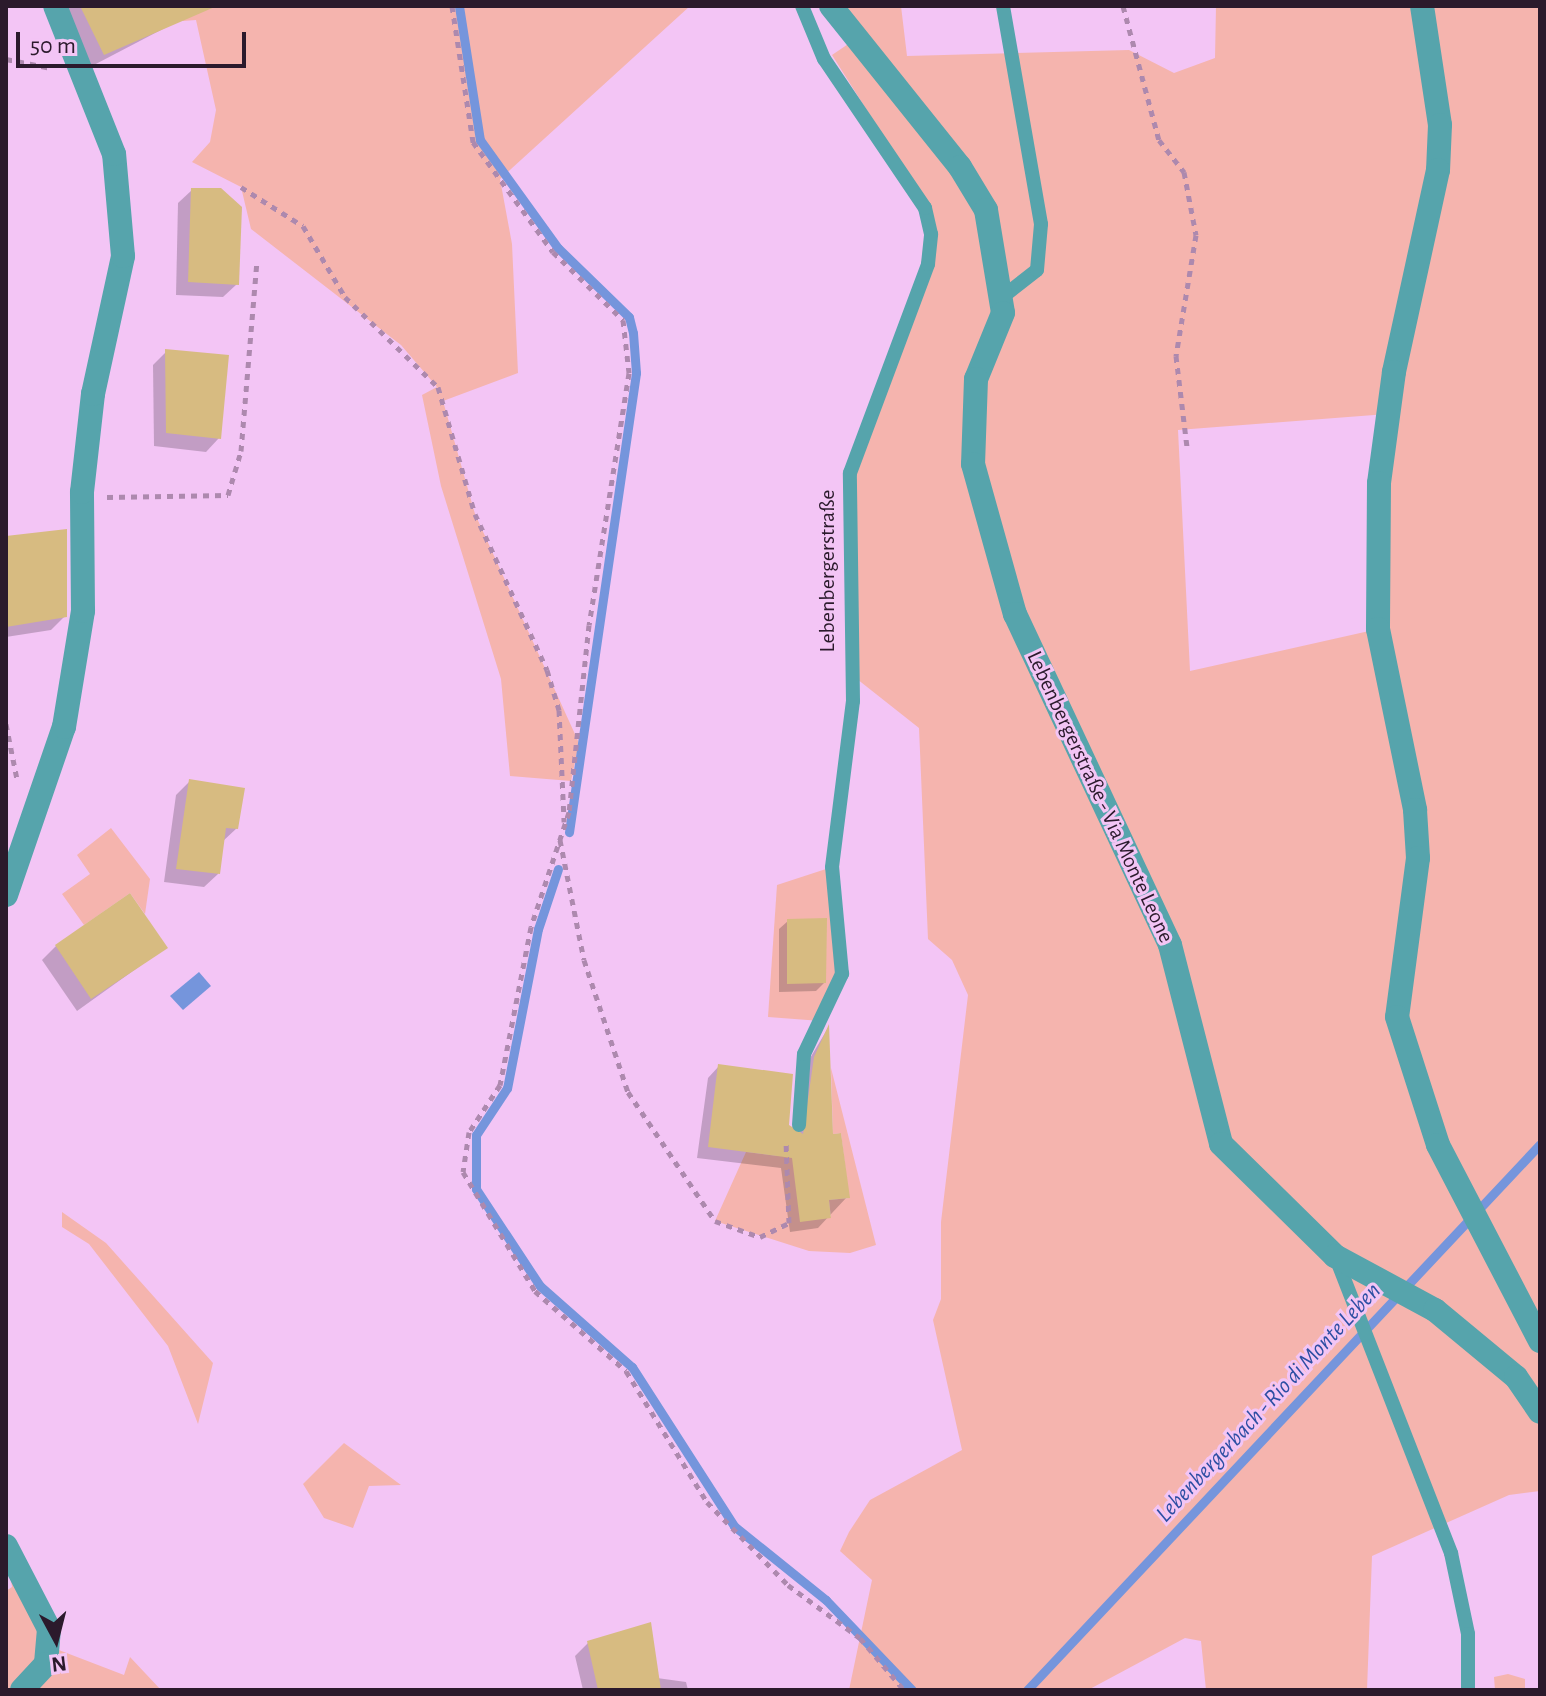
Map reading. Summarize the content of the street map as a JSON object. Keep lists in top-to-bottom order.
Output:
{
  "streets": {
    "street": ["Lebenbergerstraße - Via Monte Leone"],
    "lane": ["Lebenbergerstraße"]
  },
  "water": ["Lebenbergerbach - Rio di Monte Leben"],
  "scale_bar": "50 m",
  "north": "bottom"
}
